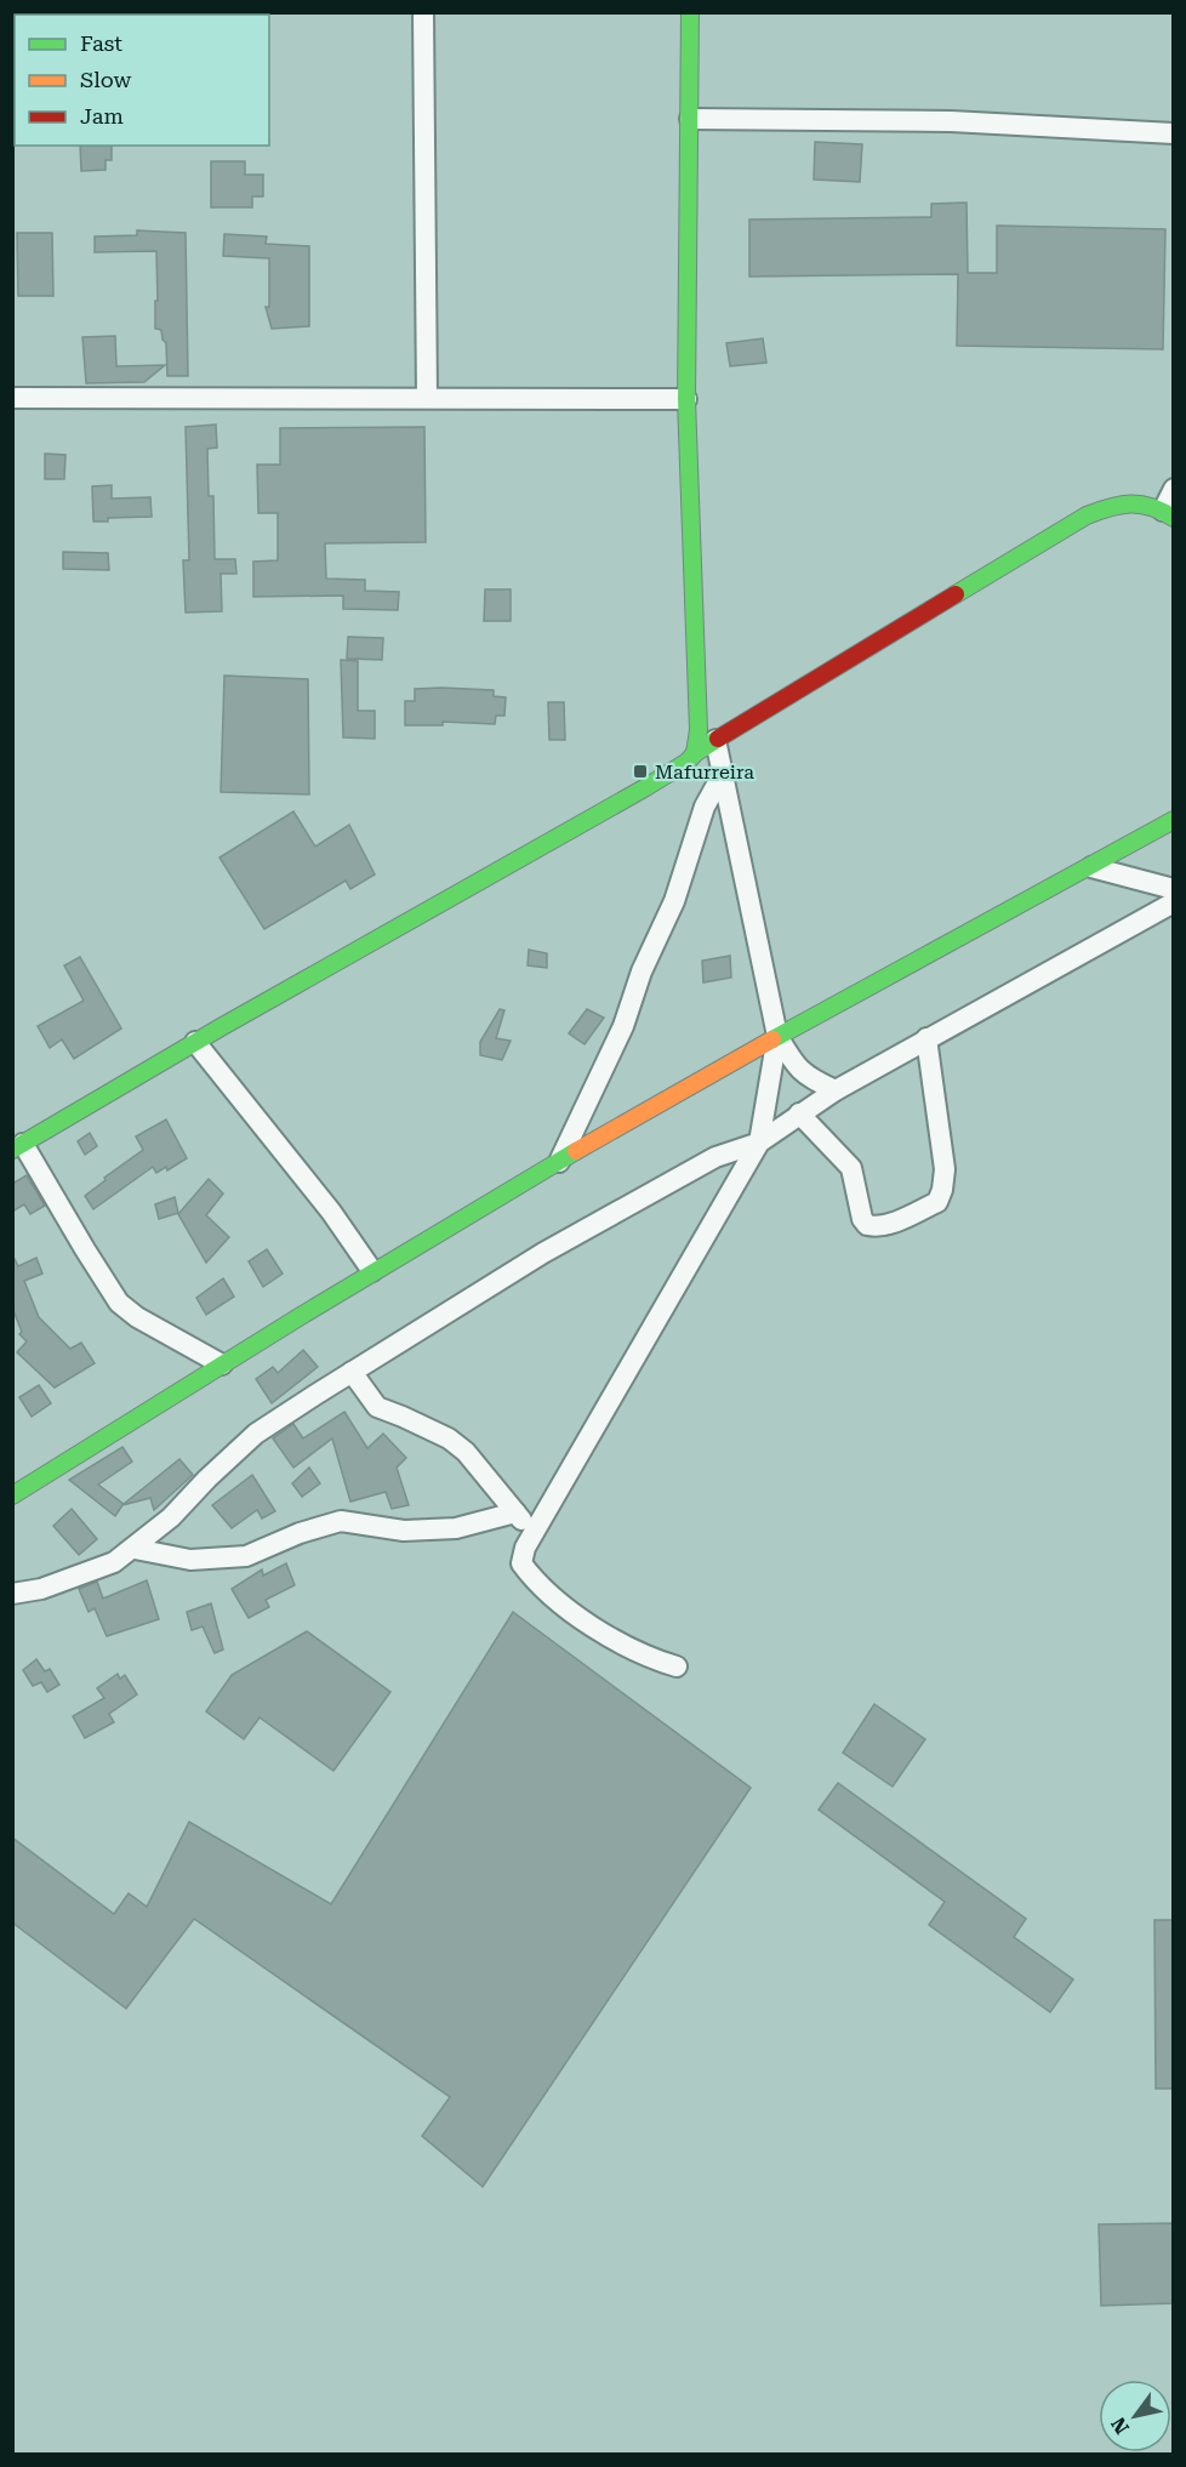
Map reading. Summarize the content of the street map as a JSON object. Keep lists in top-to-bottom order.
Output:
{
  "places": {
    "transit": ["Mafurreira"]
  },
  "legend": ["Fast", "Slow", "Jam"],
  "north": "bottom left"
}
